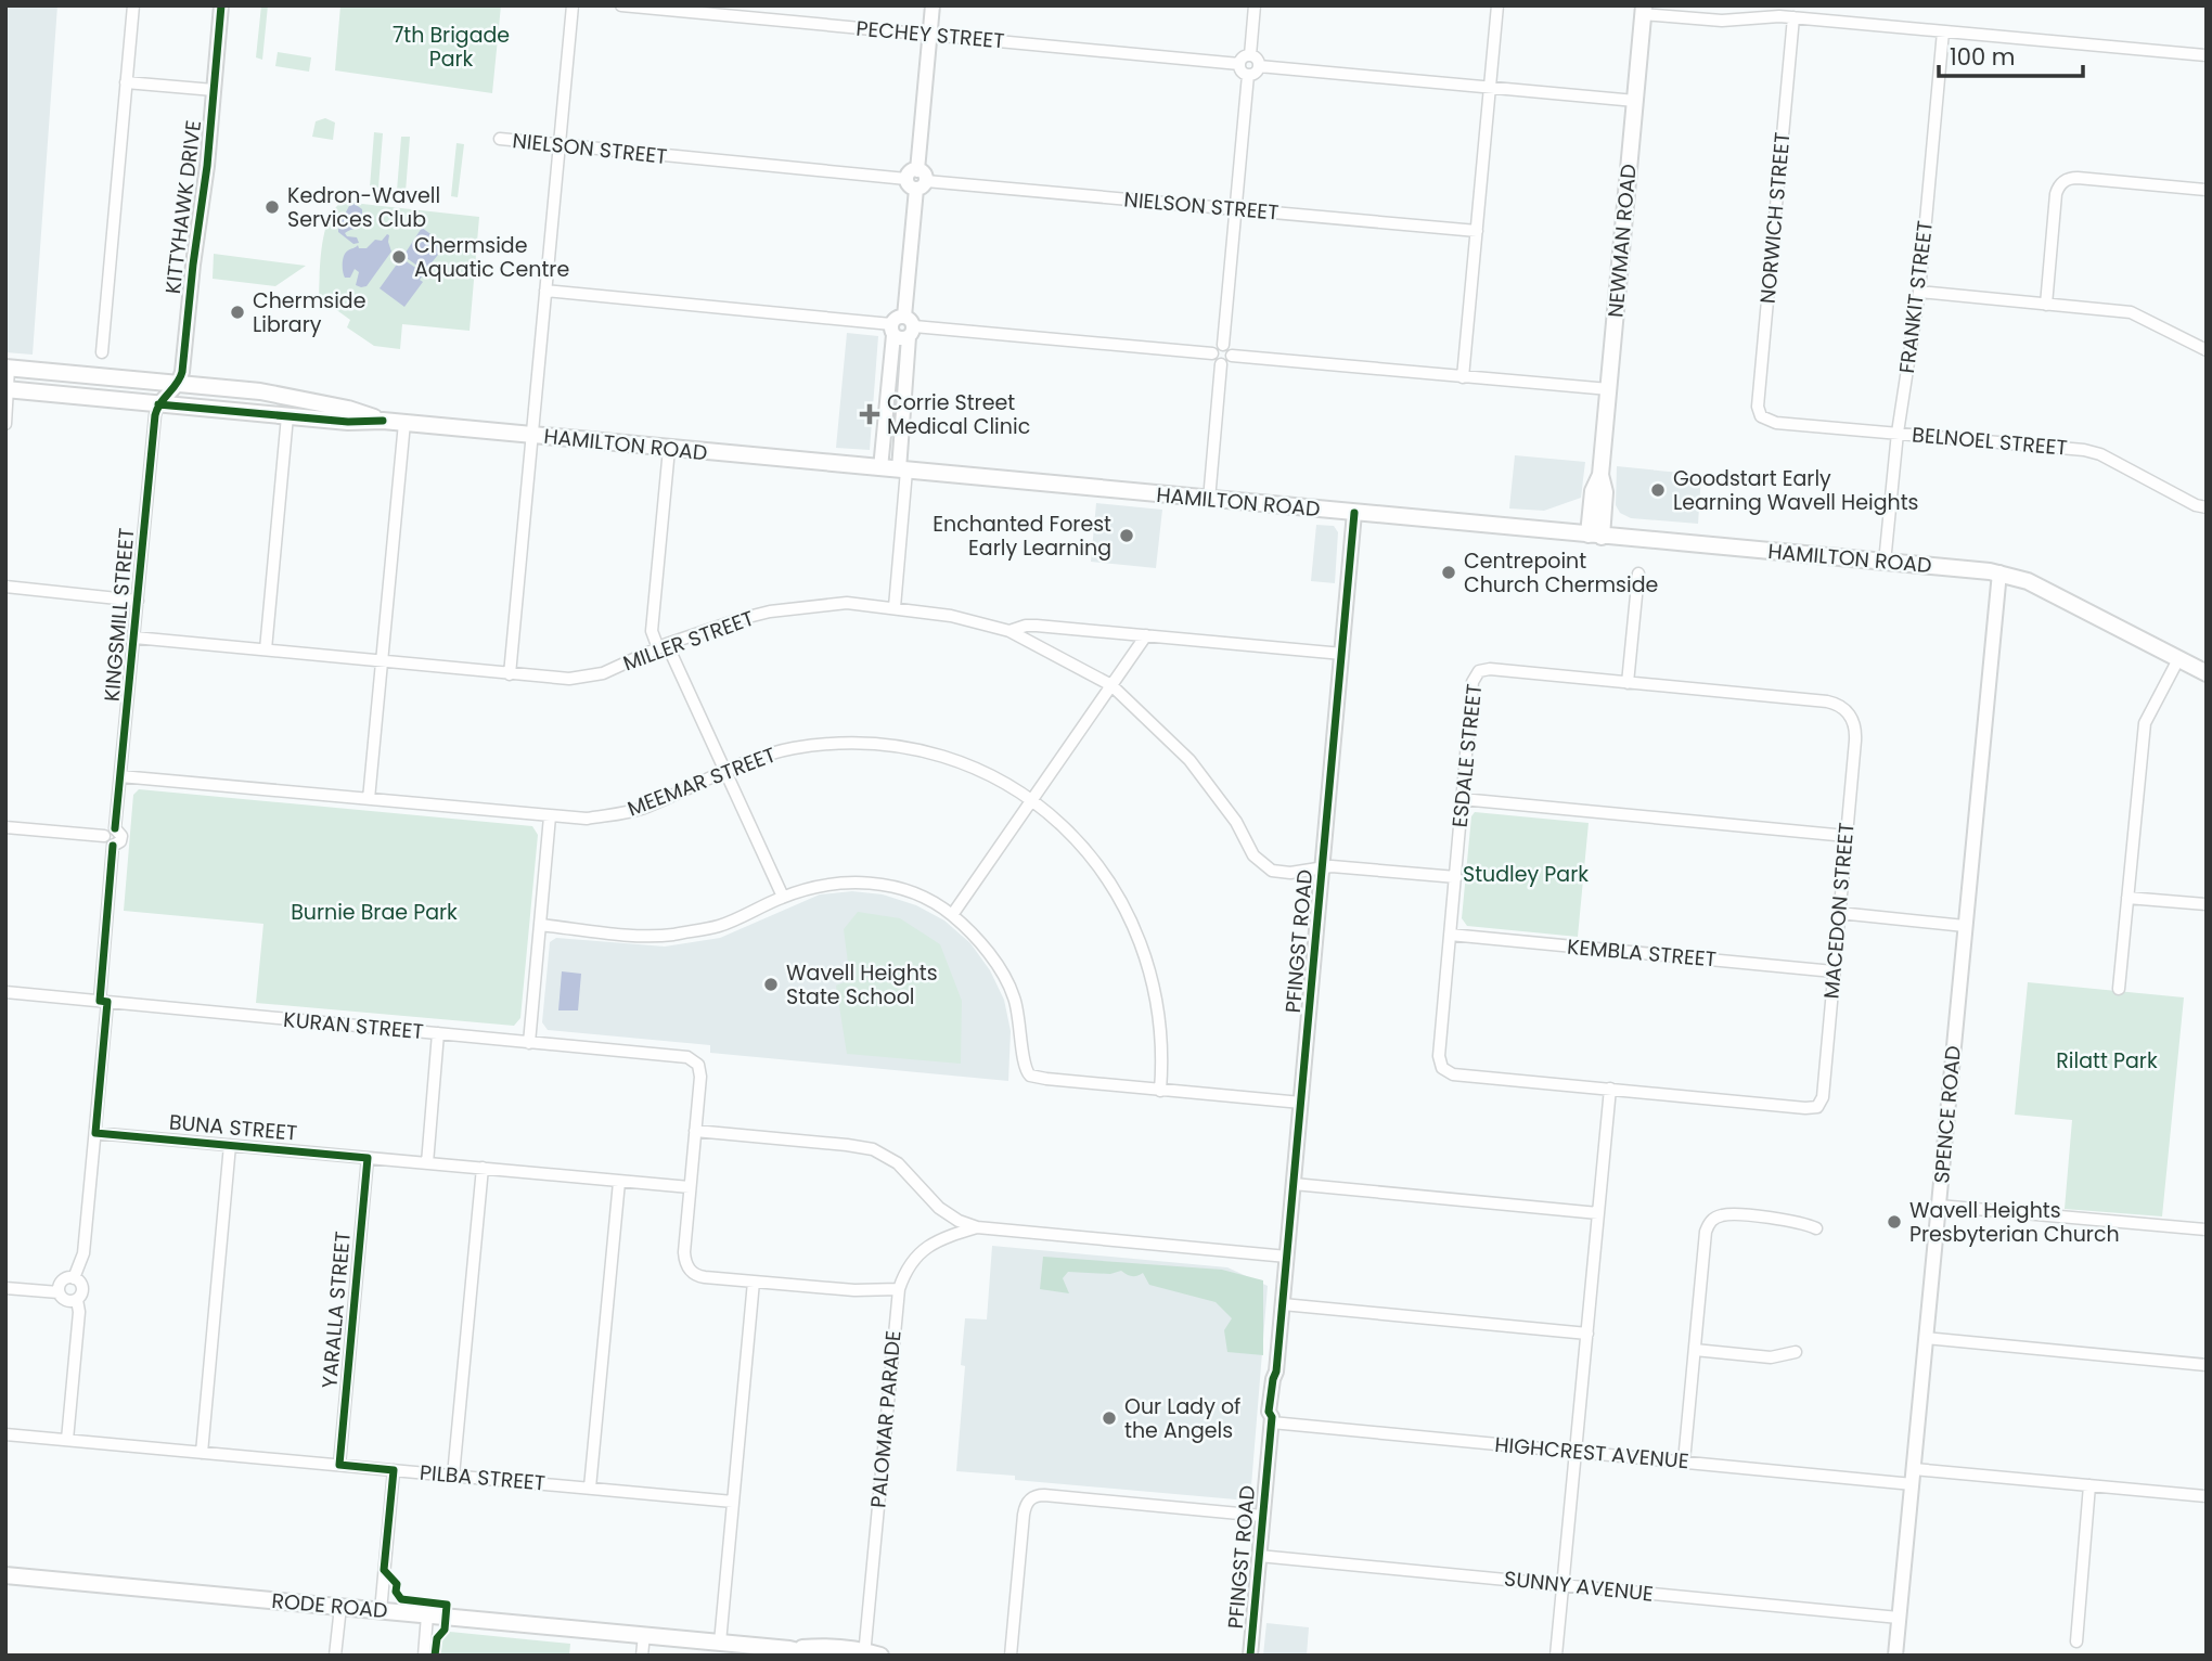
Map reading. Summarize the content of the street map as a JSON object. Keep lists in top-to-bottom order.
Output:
{
  "streets": {
    "main road": ["NEWMAN ROAD", "HAMILTON ROAD", "RODE ROAD"],
    "street": [
      "PECHEY STREET",
      "NIELSON STREET",
      "KITTYHAWK DRIVE",
      "NORWICH STREET",
      "FRANKIT STREET",
      "BELNOEL STREET",
      "KINGSMILL STREET",
      "MILLER STREET",
      "ESDALE STREET",
      "MEEMAR STREET",
      "MACEDON STREET",
      "PFINGST ROAD",
      "KEMBLA STREET",
      "KURAN STREET",
      "SPENCE ROAD",
      "BUNA STREET",
      "YARALLA STREET",
      "PALOMAR PARADE",
      "HIGHCREST AVENUE",
      "PILBA STREET",
      "SUNNY AVENUE"
    ]
  },
  "crossings": [
    ["KITTYHAWK DRIVE", "HAMILTON ROAD"],
    ["NORWICH STREET", "BELNOEL STREET"],
    ["NEWMAN ROAD", "HAMILTON ROAD"],
    ["FRANKIT STREET", "BELNOEL STREET"],
    ["FRANKIT STREET", "HAMILTON ROAD"],
    ["HAMILTON ROAD", "KINGSMILL STREET"],
    ["HAMILTON ROAD", "PFINGST ROAD"],
    ["HAMILTON ROAD", "SPENCE ROAD"],
    ["KINGSMILL STREET", "MILLER STREET"],
    ["KINGSMILL STREET", "MEEMAR STREET"],
    ["MILLER STREET", "ESDALE STREET"],
    ["MILLER STREET", "PFINGST ROAD"],
    ["ESDALE STREET", "MACEDON STREET"],
    ["ESDALE STREET", "KEMBLA STREET"],
    ["MACEDON STREET", "KEMBLA STREET"],
    ["PFINGST ROAD", "HIGHCREST AVENUE"],
    ["PFINGST ROAD", "SUNNY AVENUE"],
    ["SPENCE ROAD", "HIGHCREST AVENUE"],
    ["SPENCE ROAD", "SUNNY AVENUE"],
    ["BUNA STREET", "YARALLA STREET"],
    ["YARALLA STREET", "PILBA STREET"],
    ["PALOMAR PARADE", "RODE ROAD"]
  ],
  "parks": [
    "7th Brigade Park",
    "Studley Park",
    "Burnie Brae Park",
    "Rilatt Park"
  ],
  "places": {
    "other": [
      "Kedron-Wavell Services Club",
      "Chermside Aquatic Centre",
      "Chermside Library",
      "Goodstart Early Learning Wavell Heights",
      "Enchanted Forest Early Learning",
      "Centrepoint Church Chermside",
      "Wavell Heights State School",
      "Wavell Heights Presbyterian Church",
      "Our Lady of the Angels"
    ],
    "health": ["Corrie Street Medical Clinic"]
  },
  "scale_bar": "100 m"
}
